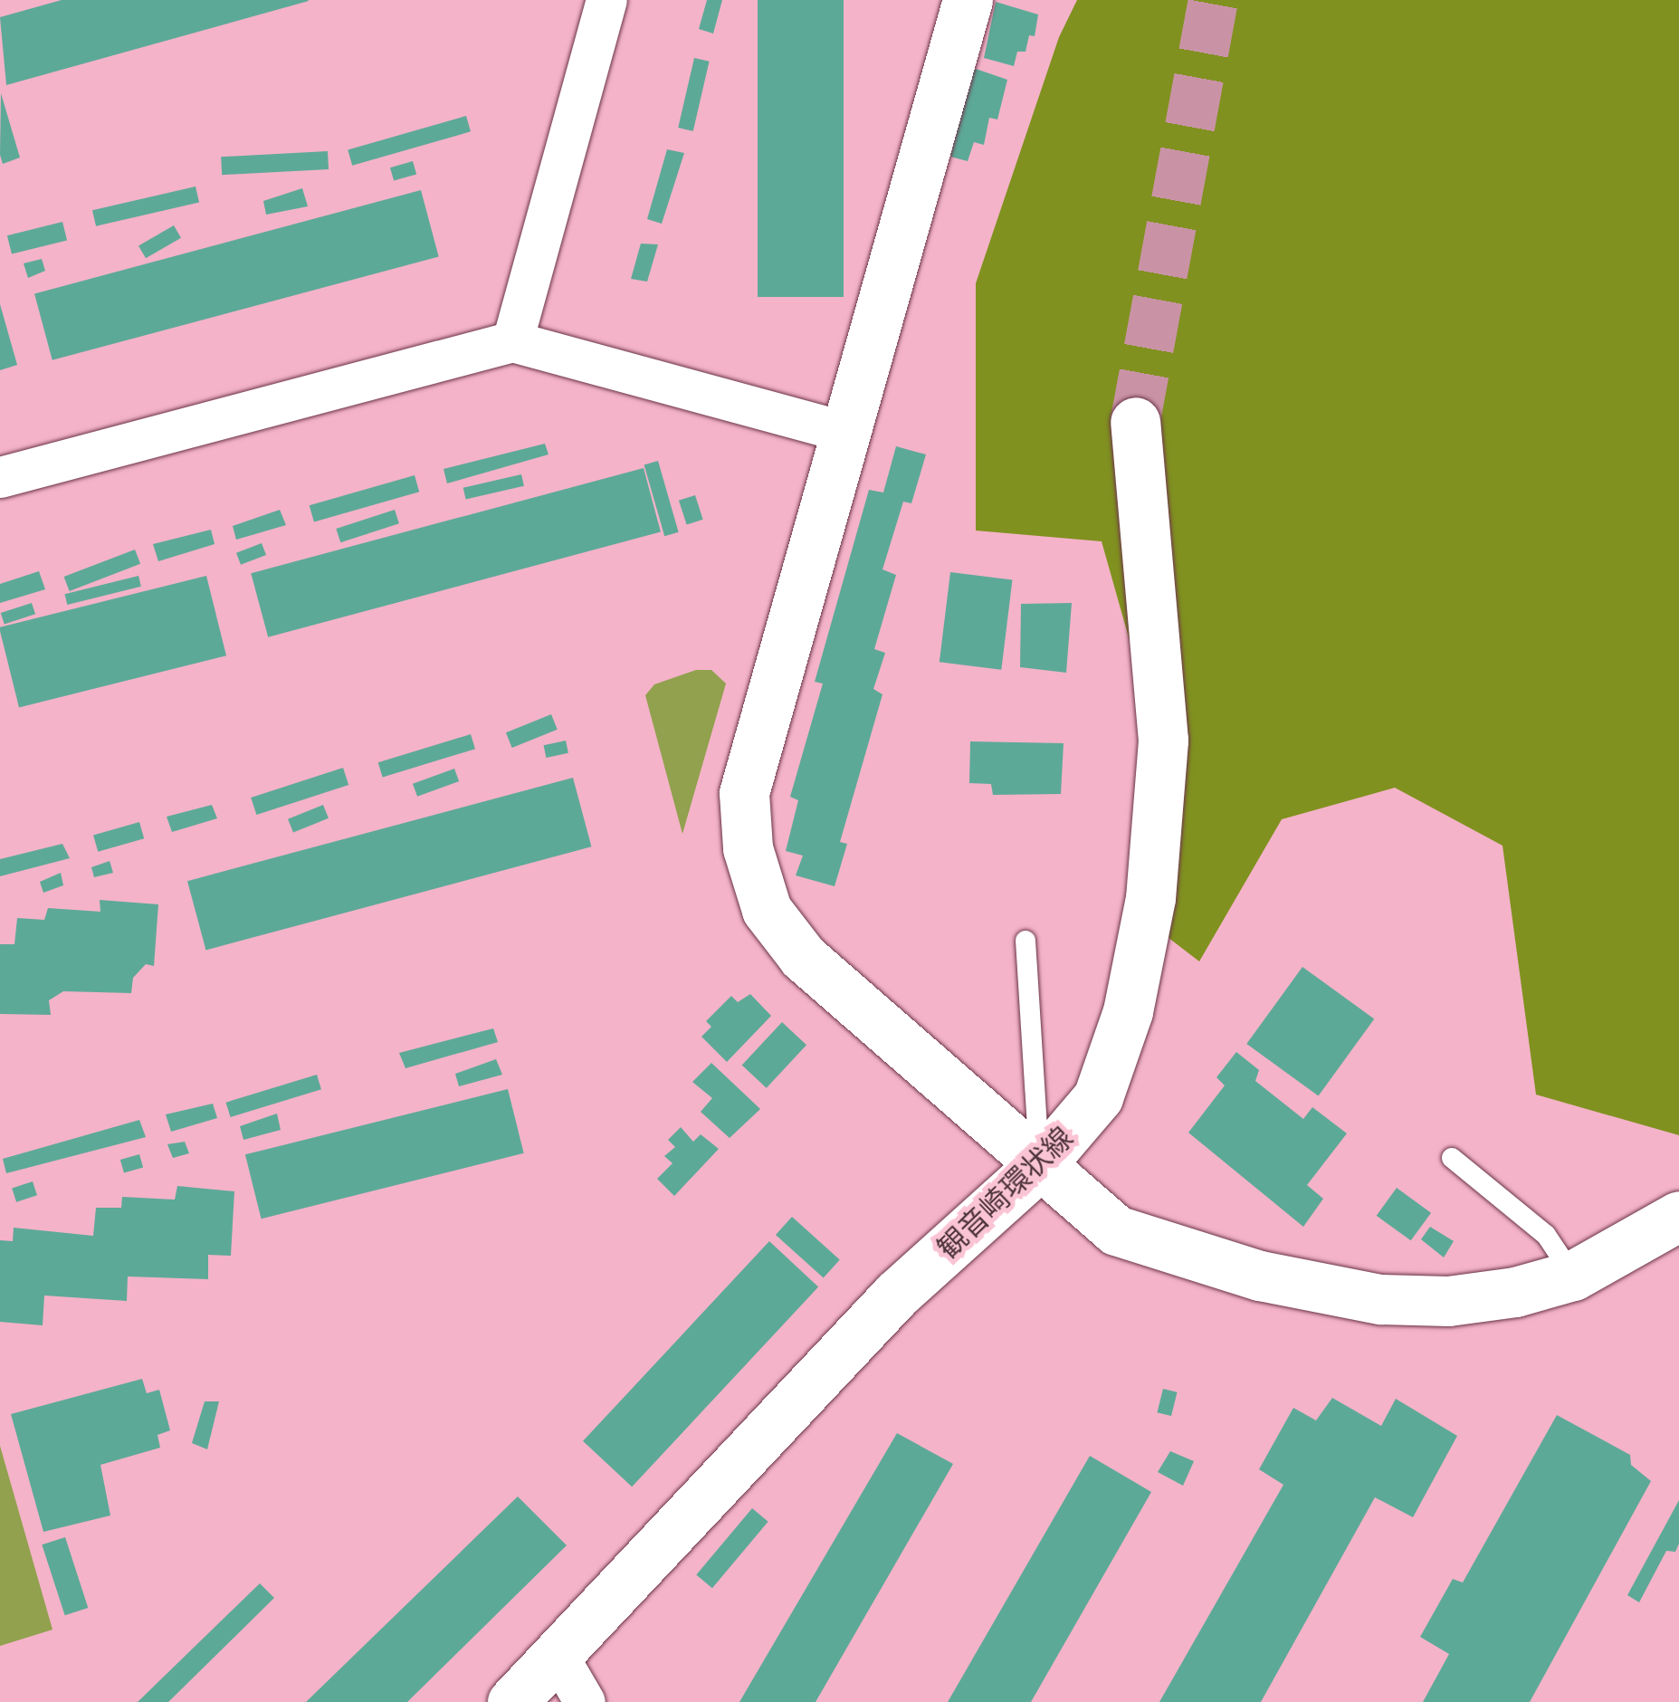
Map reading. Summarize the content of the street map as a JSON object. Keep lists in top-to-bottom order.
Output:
{
  "streets": {
    "street": ["観音崎環状線"]
  }
}
